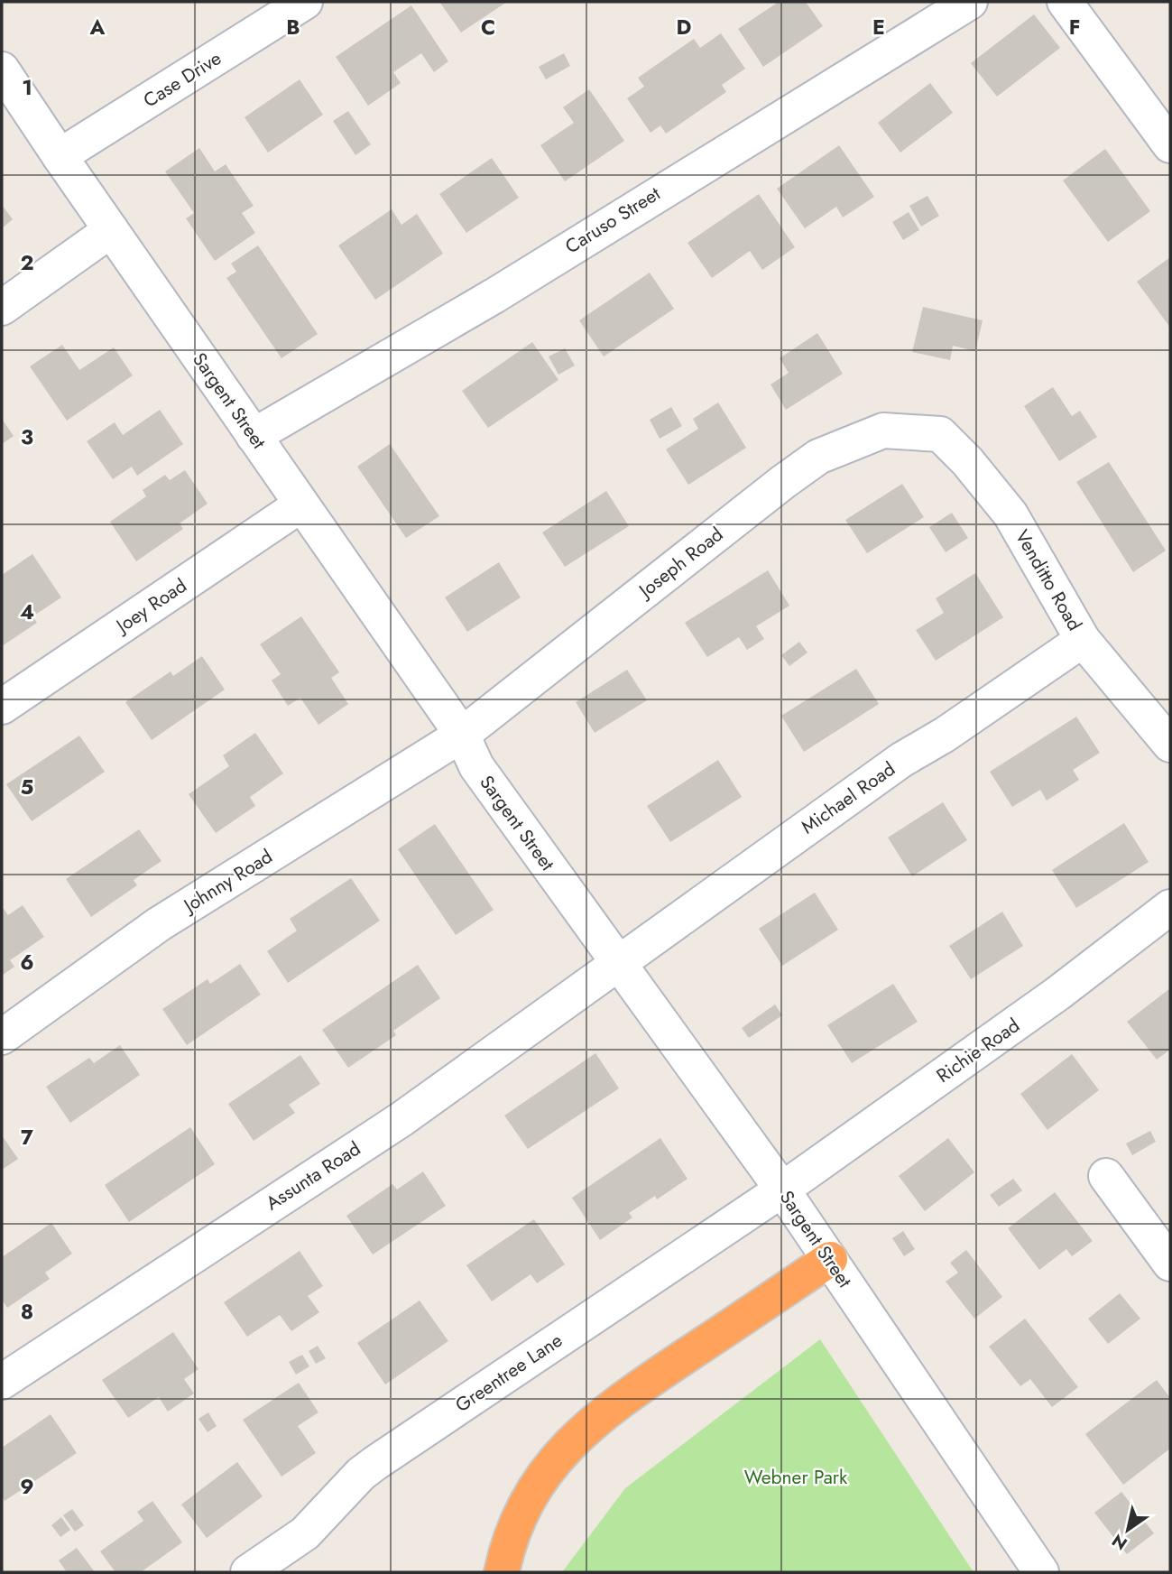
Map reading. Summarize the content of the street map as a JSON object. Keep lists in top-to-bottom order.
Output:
{
  "streets": {
    "street": [
      "Case Drive",
      "Caruso Street",
      "Sargent Street",
      "Joseph Road",
      "Venditto Road",
      "Joey Road",
      "Michael Road",
      "Johnny Road",
      "Richie Road",
      "Assunta Road",
      "Greentree Lane"
    ]
  },
  "crossings": [
    ["Case Drive", "Sargent Street"],
    ["Caruso Street", "Sargent Street"],
    ["Sargent Street", "Joseph Road"],
    ["Sargent Street", "Joey Road"],
    ["Sargent Street", "Michael Road"],
    ["Sargent Street", "Johnny Road"],
    ["Sargent Street", "Richie Road"],
    ["Sargent Street", "Assunta Road"],
    ["Sargent Street", "Greentree Lane"],
    ["Joseph Road", "Venditto Road"],
    ["Joseph Road", "Johnny Road"],
    ["Venditto Road", "Michael Road"],
    ["Michael Road", "Assunta Road"],
    ["Richie Road", "Greentree Lane"]
  ],
  "parks": ["Webner Park"],
  "north": "bottom left",
  "grid": {
    "columns": [
      "A",
      "B",
      "C",
      "D",
      "E",
      "F"
    ],
    "rows": [
      "1",
      "2",
      "3",
      "4",
      "5",
      "6",
      "7",
      "8",
      "9"
    ]
  }
}
